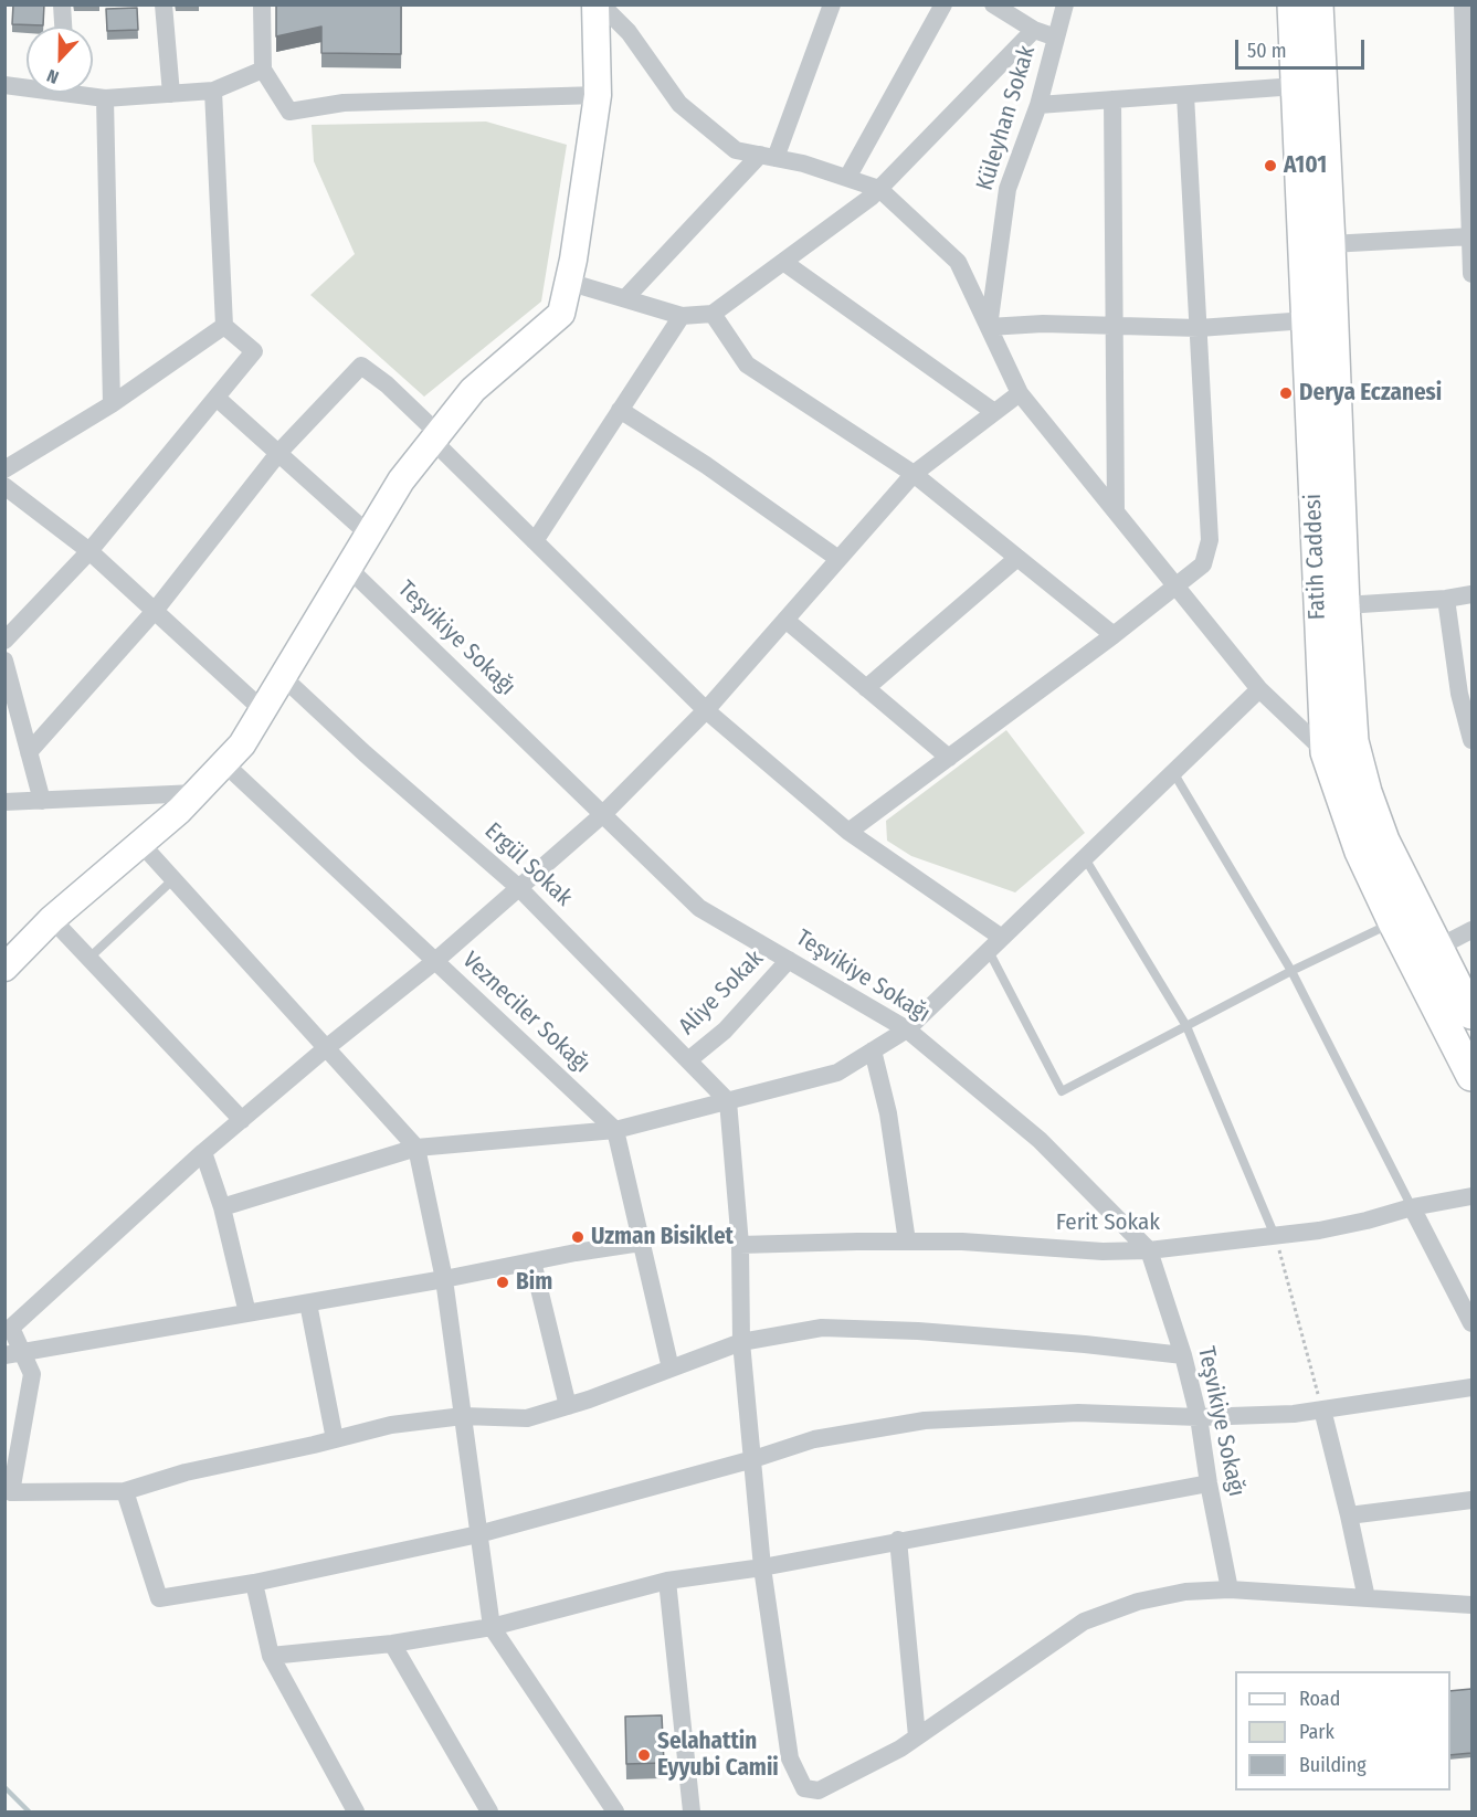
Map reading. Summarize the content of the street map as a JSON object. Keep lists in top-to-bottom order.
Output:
{
  "streets": {
    "main road": ["Fatih Caddesi"],
    "street": [
      "Küleyhan Sokak",
      "Teşvikiye Sokağı",
      "Ergül Sokak",
      "Aliye Sokak",
      "Vezneciler Sokağı",
      "Ferit Sokak"
    ]
  },
  "crossings": [
    ["Teşvikiye Sokağı", "Aliye Sokak"],
    ["Teşvikiye Sokağı", "Ferit Sokak"],
    ["Ergül Sokak", "Aliye Sokak"]
  ],
  "places": [
    "A101",
    "Derya Eczanesi",
    "Uzman Bisiklet",
    "Bim",
    "Selahattin Eyyubi Camii"
  ],
  "legend": ["Road", "Park", "Building"],
  "scale_bar": "50 m",
  "north": "bottom"
}
